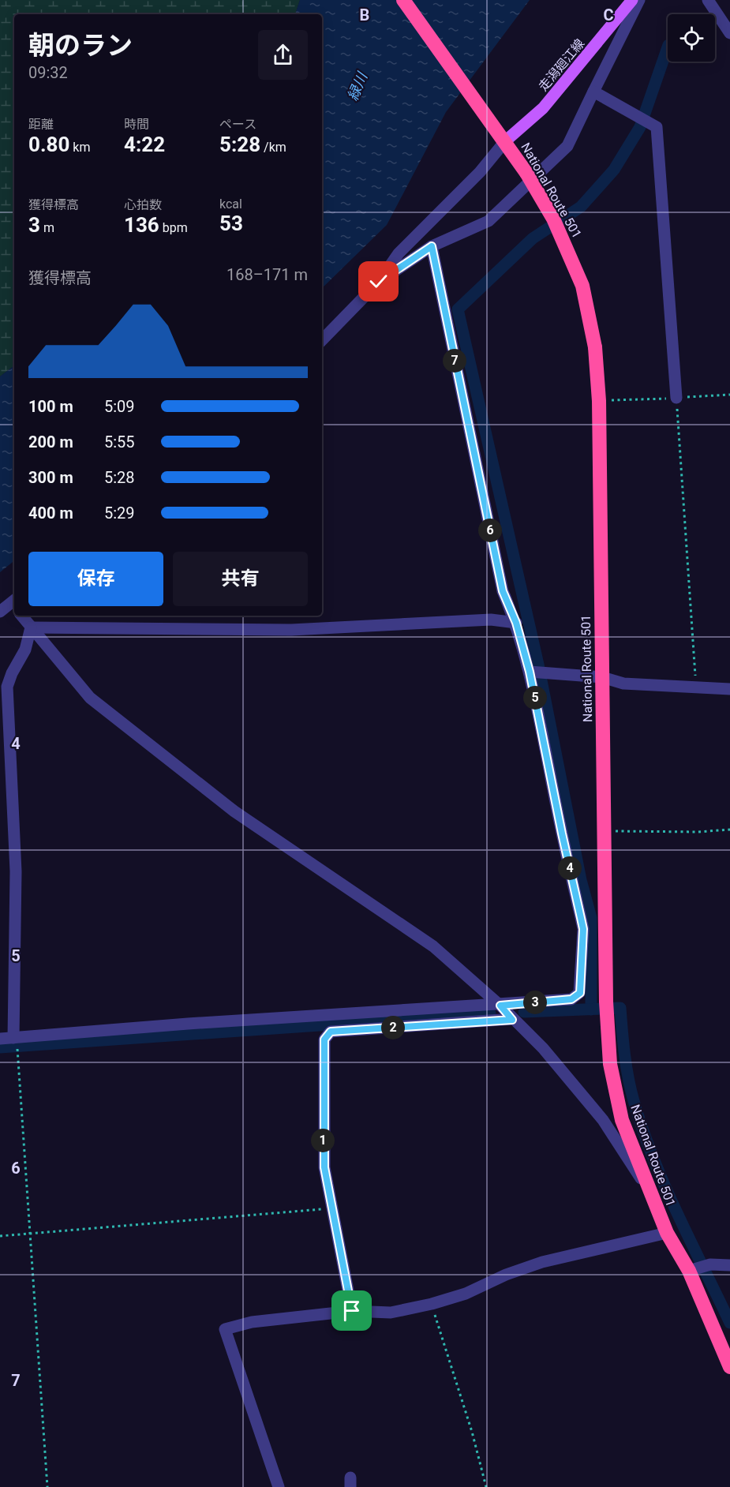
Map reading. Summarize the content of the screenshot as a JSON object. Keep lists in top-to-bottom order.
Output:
{
  "streets": {
    "highway": ["National Route 501"],
    "main road": ["走潟廻江線"]
  },
  "crossings": [
    ["走潟廻江線", "National Route 501"]
  ],
  "water": ["緑川"],
  "page": {
    "heading": ["朝のラン", "09:32"],
    "stats": [
      ["距離", "0.80 km"],
      ["時間", "4:22"],
      ["ペース", "5:28 /km"],
      ["獲得標高", "3 m"],
      ["心拍数", "136 bpm"],
      ["kcal", "53"]
    ],
    "chart": ["獲得標高", "168–171 m"],
    "pins": [
      "7",
      "6",
      "5",
      "4",
      "3",
      "2",
      "1"
    ],
    "list": [
      {
        "name": "100 m",
        "note": "5:09"
      },
      {
        "name": "200 m",
        "note": "5:55"
      },
      {
        "name": "300 m",
        "note": "5:28"
      },
      {
        "name": "400 m",
        "note": "5:29"
      }
    ],
    "buttons": ["保存", "共有"]
  },
  "grid": {
    "columns": ["B", "C"],
    "rows": [
      "4",
      "5",
      "6",
      "7"
    ]
  }
}
